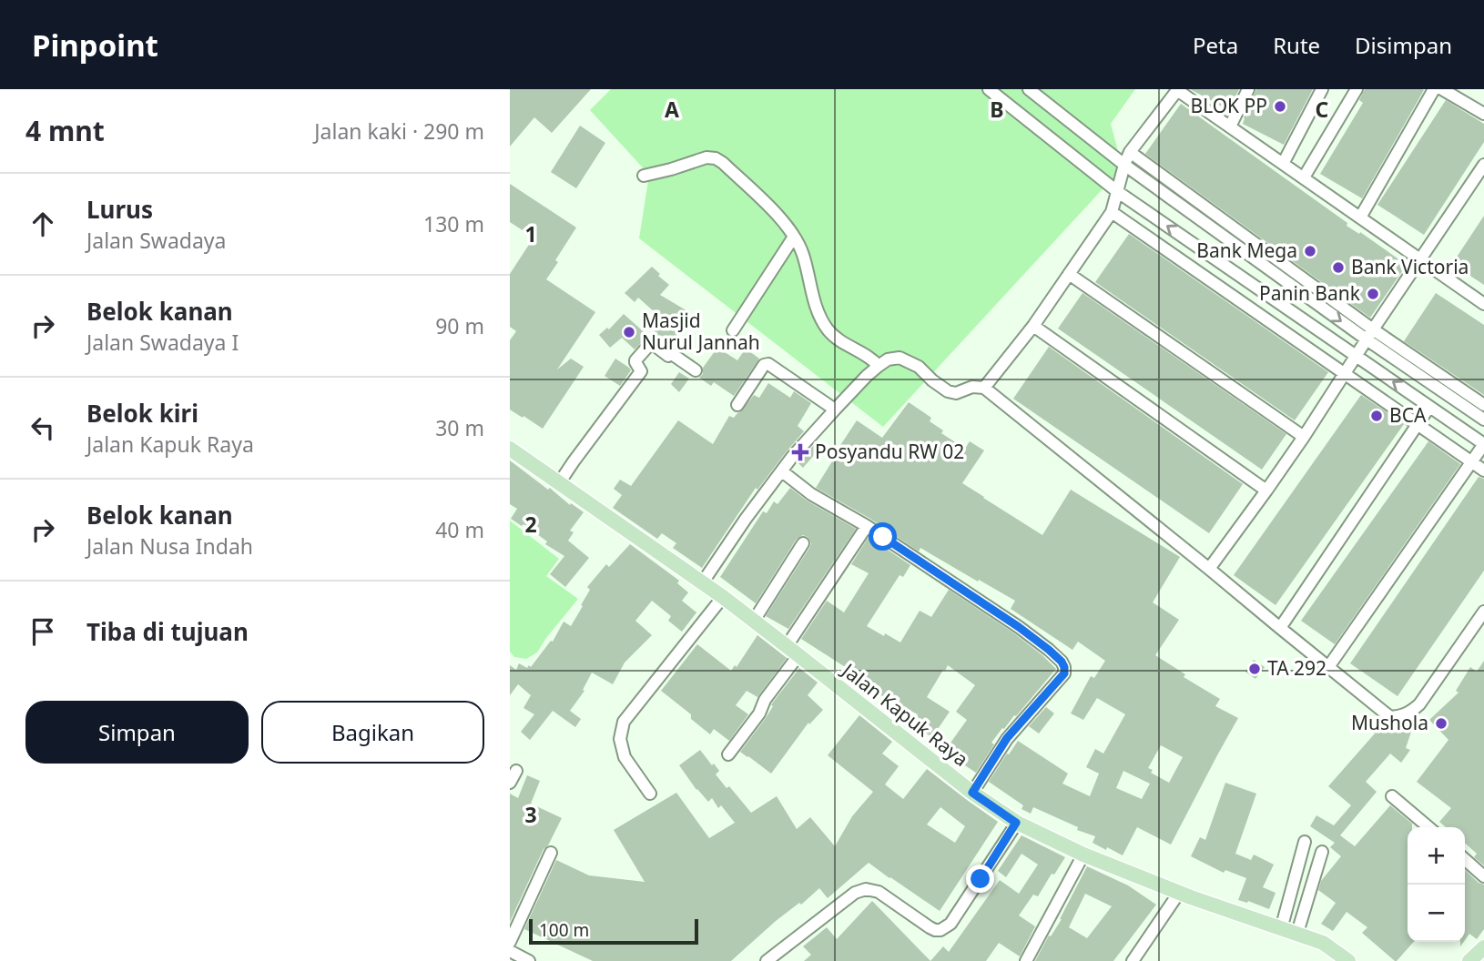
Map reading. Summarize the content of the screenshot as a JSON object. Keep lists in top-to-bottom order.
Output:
{
  "streets": {
    "main road": ["Jalan Kapuk Raya"]
  },
  "places": {
    "other": [
      "BLOK PP",
      "Bank Mega",
      "Bank Victoria",
      "Panin Bank",
      "Masjid Nurul Jannah",
      "BCA",
      "TA 292",
      "Mushola"
    ],
    "health": ["Posyandu RW 02"]
  },
  "scale_bar": "100 m",
  "page": {
    "header": "Pinpoint",
    "nav": ["Peta", "Rute", "Disimpan"],
    "heading": ["4 mnt", "Jalan kaki · 290 m"],
    "list": [
      ["Lurus", "Jalan Swadaya", "130 m"],
      ["Belok kanan", "Jalan Swadaya I", "90 m"],
      ["Belok kiri", "Jalan Kapuk Raya", "30 m"],
      ["Belok kanan", "Jalan Nusa Indah", "40 m"],
      "Tiba di tujuan"
    ],
    "buttons": ["Simpan", "Bagikan"],
    "map_buttons": ["+", "−"],
    "scale": "100 m"
  },
  "grid": {
    "columns": ["A", "B", "C"],
    "rows": ["1", "2", "3"]
  }
}
